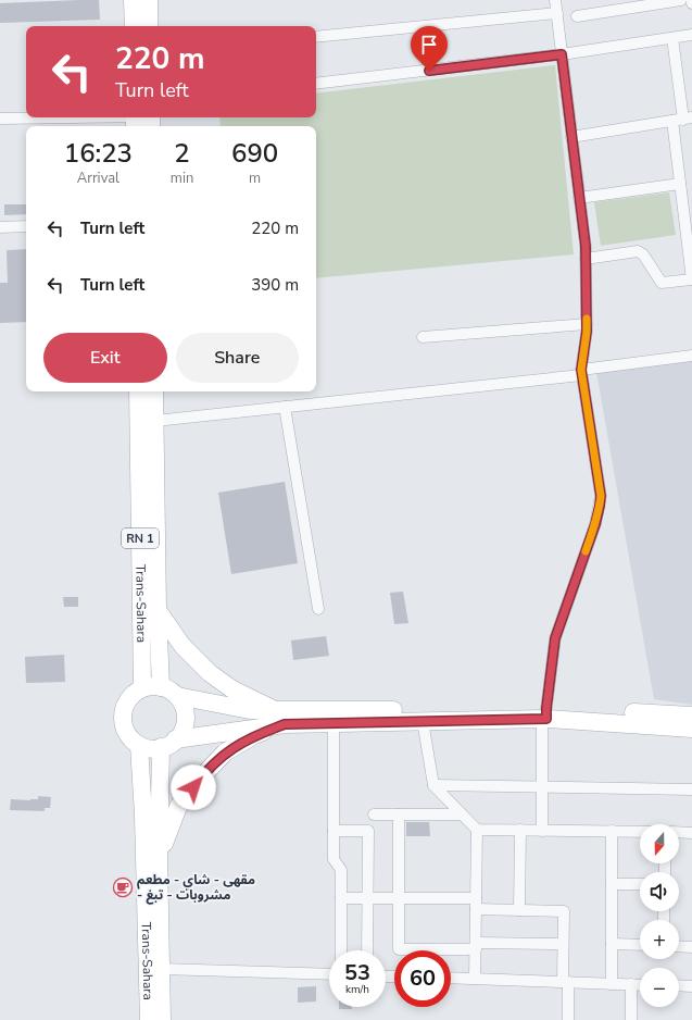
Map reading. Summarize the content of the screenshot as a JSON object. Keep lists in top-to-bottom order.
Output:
{
  "streets": {
    "main road": ["RN 1", "Trans-Sahara"]
  },
  "places": {
    "cafe": ["مقهى - شاي - مطعم - مشروبات - تبغ"]
  },
  "north": "bottom",
  "page": {
    "turn": ["220 m", "Turn left"],
    "eta": [
      "16:23",
      "Arrival",
      "2",
      "min",
      "690",
      "m"
    ],
    "list": [
      {
        "name": "Turn left",
        "value": "220 m"
      },
      {
        "name": "Turn left",
        "value": "390 m"
      }
    ],
    "buttons": ["Exit", "Share"],
    "map_buttons": ["+", "−"],
    "speed": "53 km/h",
    "limit": "60"
  }
}
